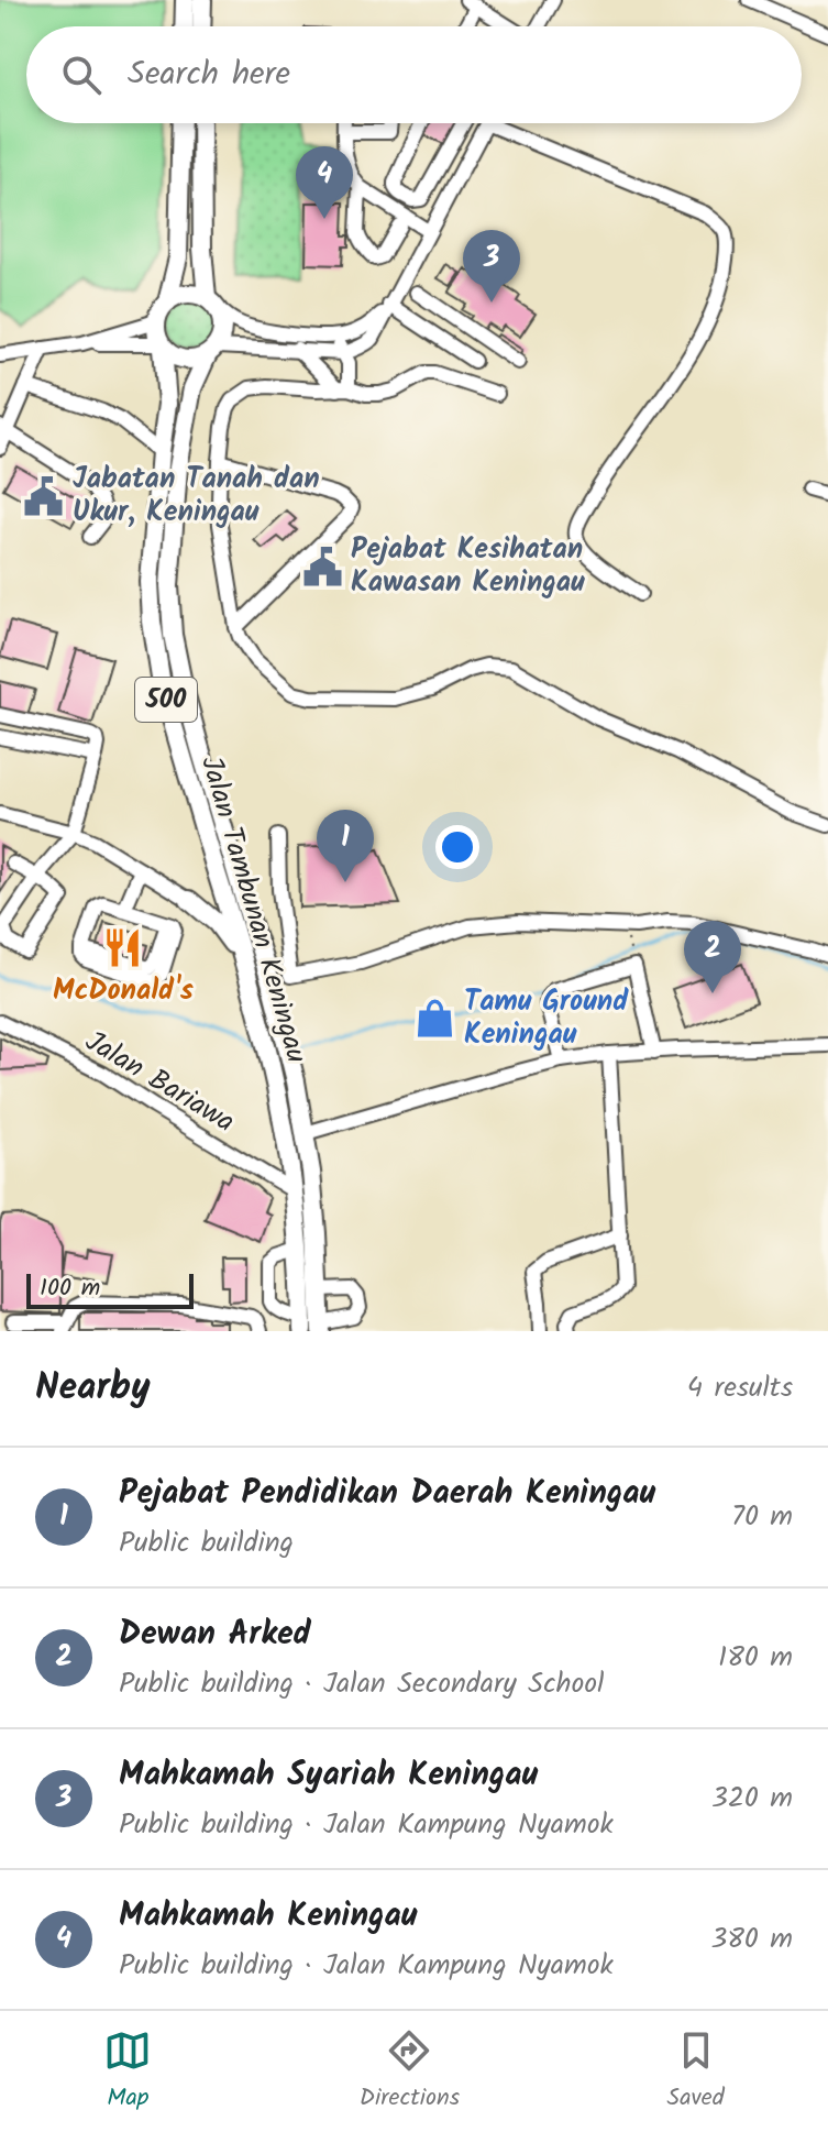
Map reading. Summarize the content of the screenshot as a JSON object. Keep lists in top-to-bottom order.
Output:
{
  "streets": {
    "main road": ["500", "Jalan Tambunan Keningau"],
    "street": ["Jalan Bariawa"]
  },
  "crossings": [
    ["500", "Jalan Tambunan Keningau"],
    ["Jalan Tambunan Keningau", "Jalan Bariawa"]
  ],
  "places": {
    "public building": ["Jabatan Tanah dan Ukur, Keningau", "Pejabat Kesihatan Kawasan Keningau"],
    "restaurant": ["McDonald's"],
    "shop": ["Tamu Ground Keningau"]
  },
  "scale_bar": "100 m",
  "page": {
    "search": "Search here",
    "pins": [
      "4",
      "3",
      "1",
      "2"
    ],
    "scale": "100 m",
    "heading": ["Nearby", "4 results"],
    "list": [
      {
        "mark": "1",
        "name": "Pejabat Pendidikan Daerah Keningau",
        "note": "Public building",
        "value": "70 m"
      },
      {
        "mark": "2",
        "name": "Dewan Arked",
        "note": "Public building · Jalan Secondary School",
        "value": "180 m"
      },
      {
        "mark": "3",
        "name": "Mahkamah Syariah Keningau",
        "note": "Public building · Jalan Kampung Nyamok",
        "value": "320 m"
      },
      {
        "mark": "4",
        "name": "Mahkamah Keningau",
        "note": "Public building · Jalan Kampung Nyamok",
        "value": "380 m"
      }
    ],
    "nav": ["Map", "Directions", "Saved"]
  }
}
